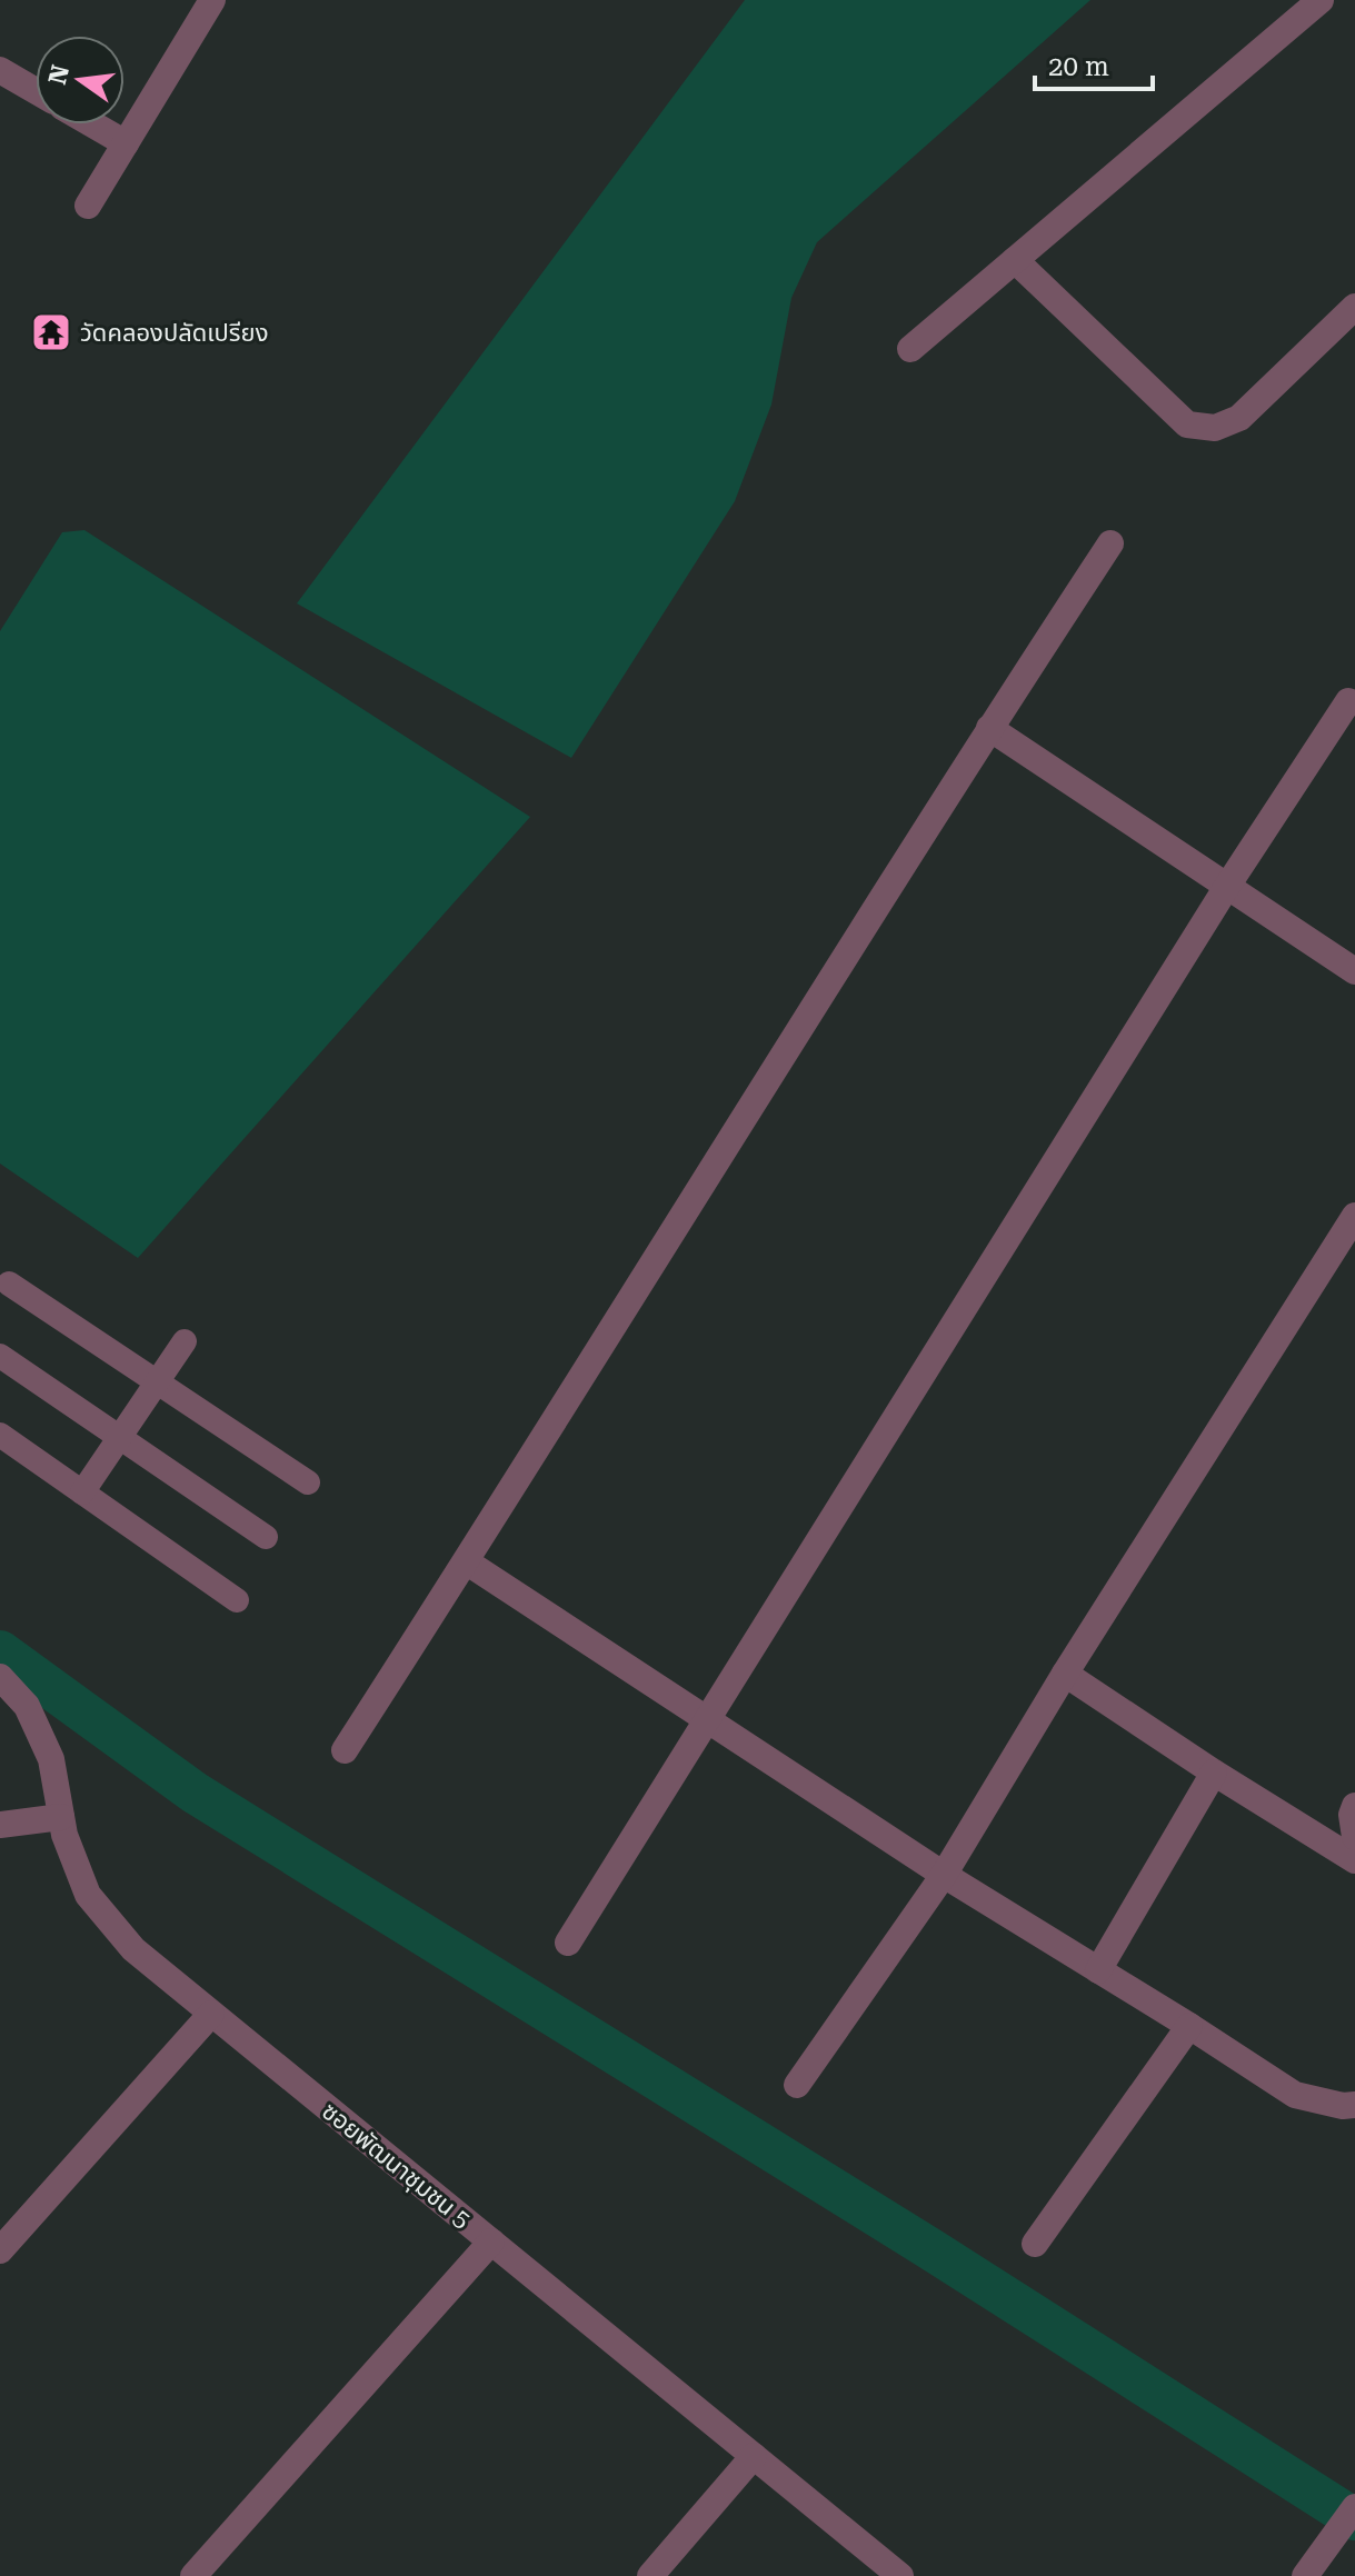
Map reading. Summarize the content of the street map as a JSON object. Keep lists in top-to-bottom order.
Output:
{
  "streets": {
    "street": ["ซอยพัฒนาชุมชน 5"]
  },
  "places": {
    "temple": ["วัดคลองปลัดเปรียง"]
  },
  "scale_bar": "20 m",
  "north": "left"
}
